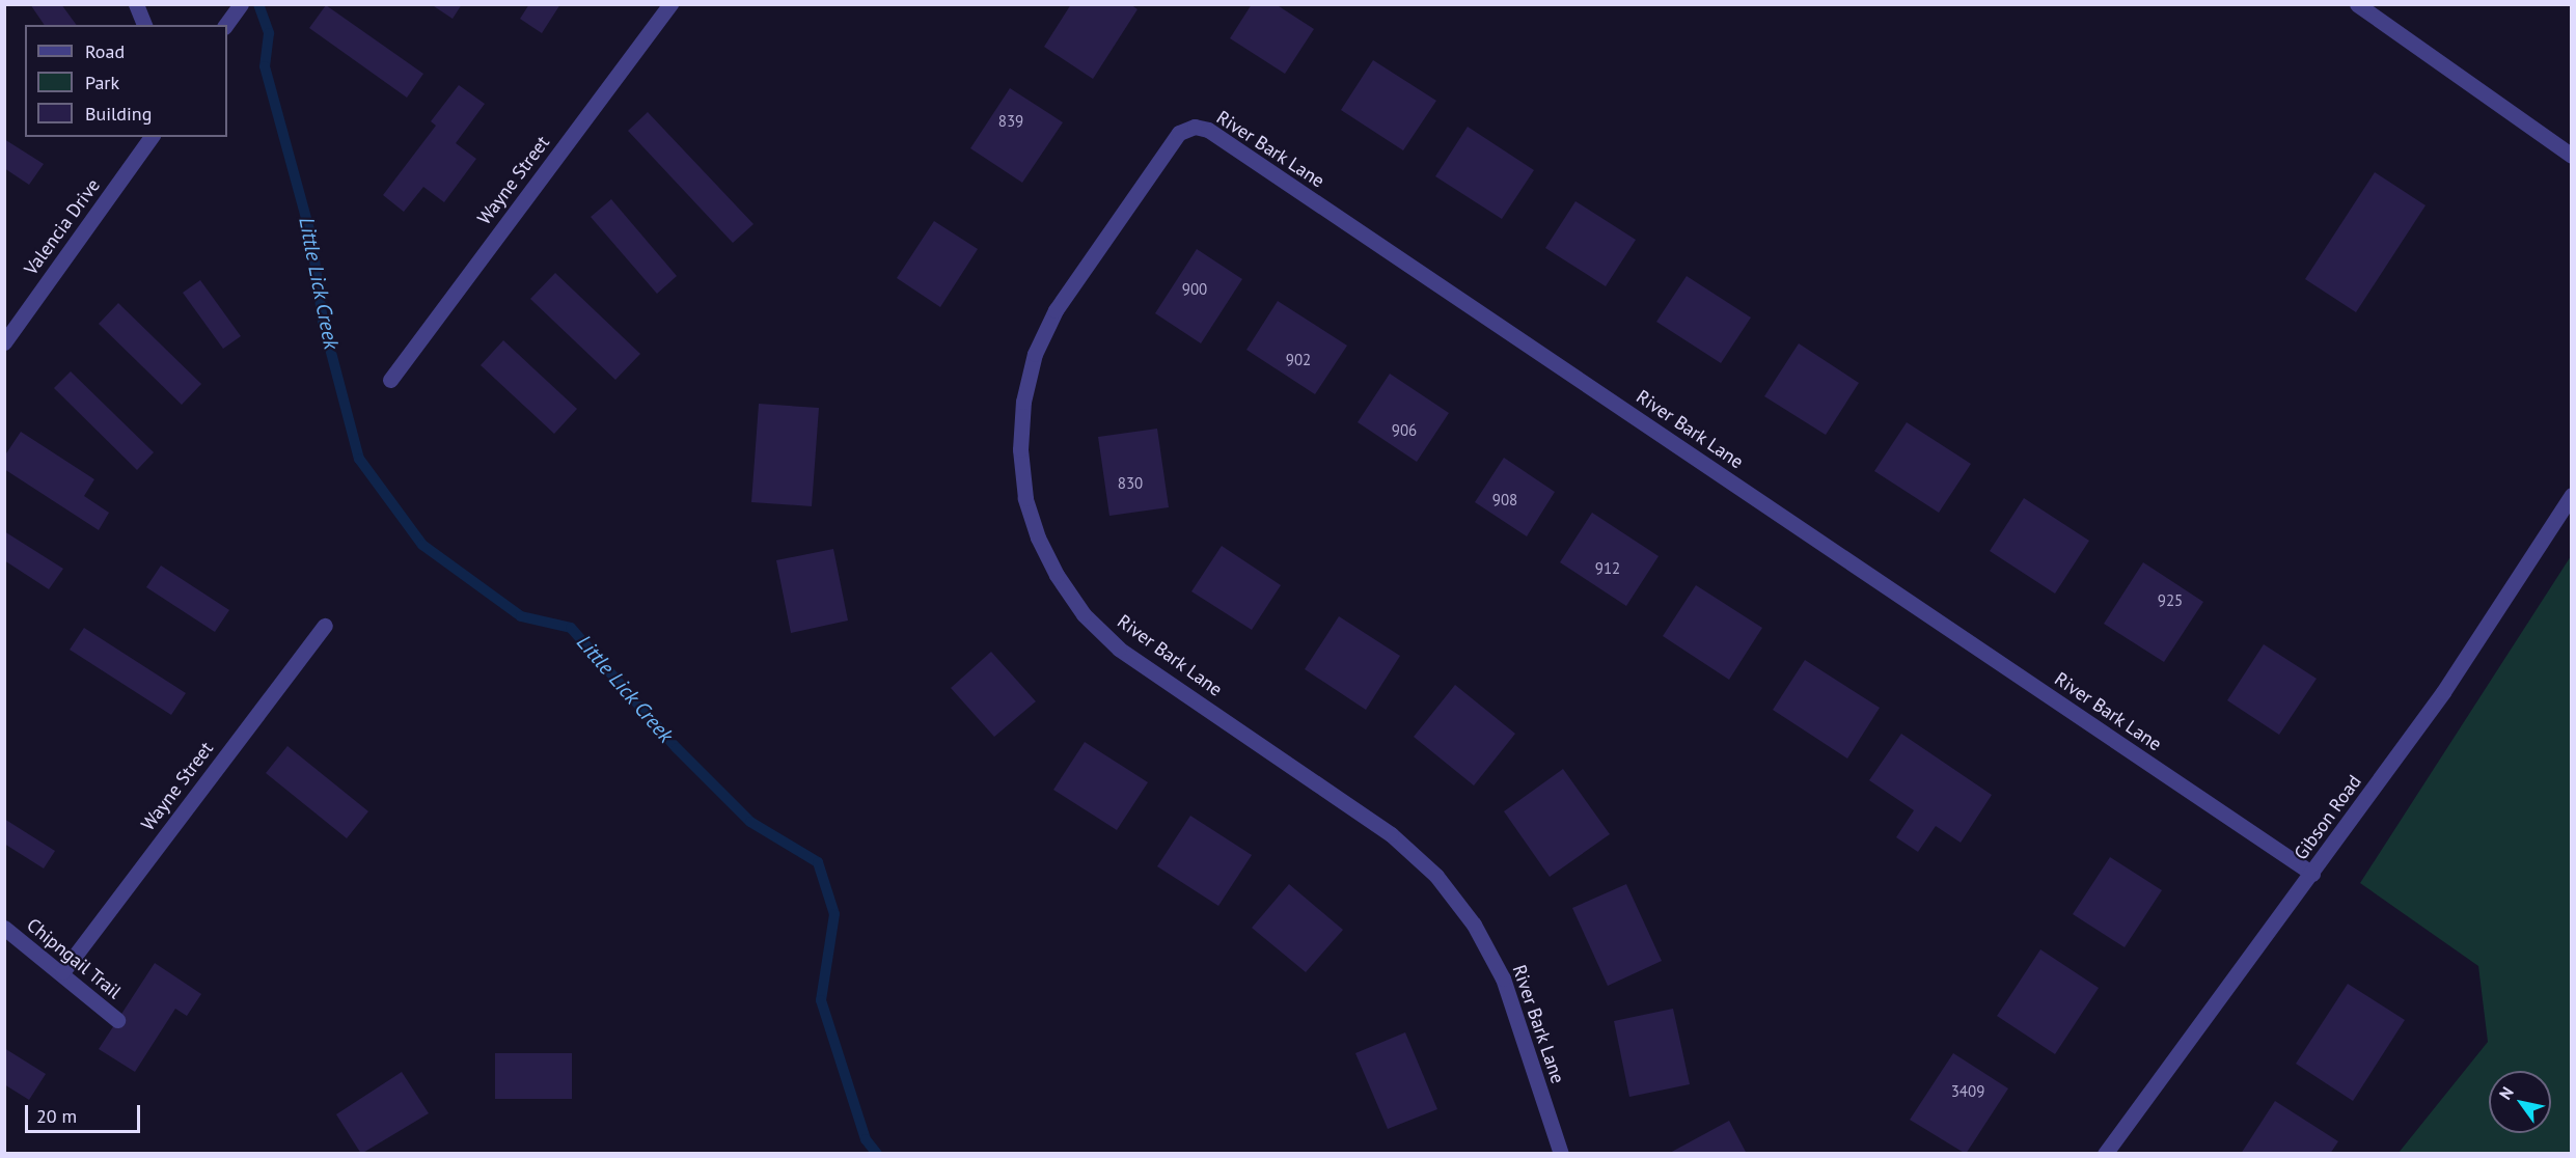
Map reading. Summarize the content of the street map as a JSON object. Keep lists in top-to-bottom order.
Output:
{
  "streets": {
    "street": [
      "River Bark Lane",
      "Wayne Street",
      "Valencia Drive",
      "Gibson Road",
      "Chipngail Trail"
    ]
  },
  "crossings": [
    ["River Bark Lane", "Gibson Road"],
    ["Wayne Street", "Chipngail Trail"]
  ],
  "water": ["Little Lick Creek"],
  "house_numbers": [
    "839",
    "900",
    "902",
    "906",
    "830",
    "908",
    "912",
    "925",
    "3409"
  ],
  "legend": ["Road", "Park", "Building"],
  "scale_bar": "20 m",
  "north": "top left"
}
